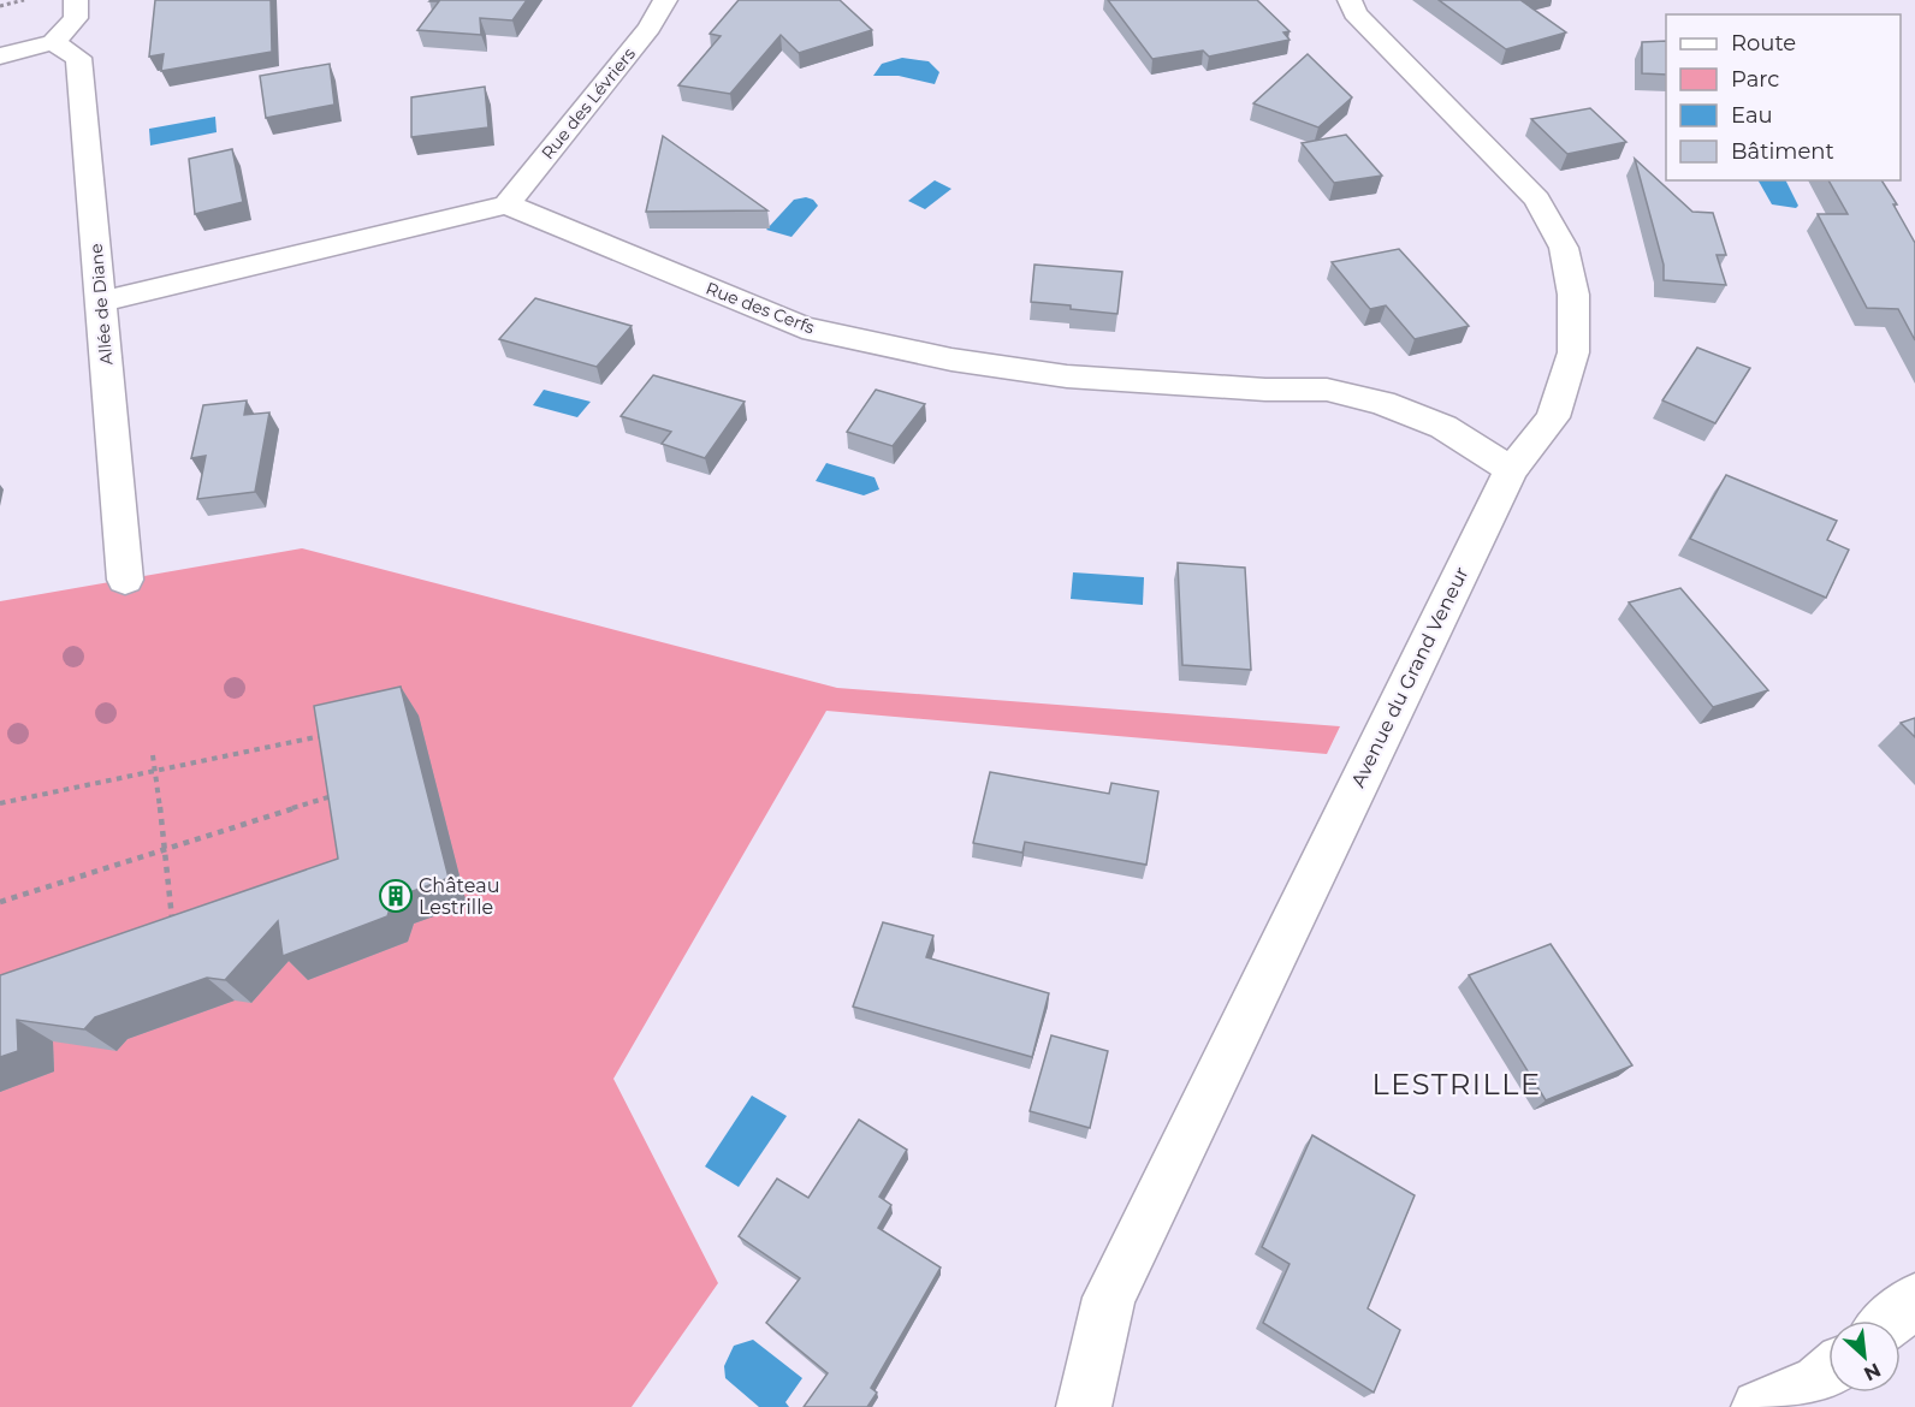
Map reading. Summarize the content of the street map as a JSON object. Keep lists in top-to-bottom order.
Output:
{
  "streets": {
    "street": [
      "Rue des Lévriers",
      "Allée de Diane",
      "Rue des Cerfs",
      "Avenue du Grand Veneur"
    ]
  },
  "crossings": [
    ["Rue des Lévriers", "Rue des Cerfs"],
    ["Rue des Cerfs", "Avenue du Grand Veneur"]
  ],
  "districts": ["LESTRILLE"],
  "places": {
    "building": ["Château Lestrille"]
  },
  "legend": [
    "Route",
    "Parc",
    "Eau",
    "Bâtiment"
  ],
  "north": "bottom right"
}
